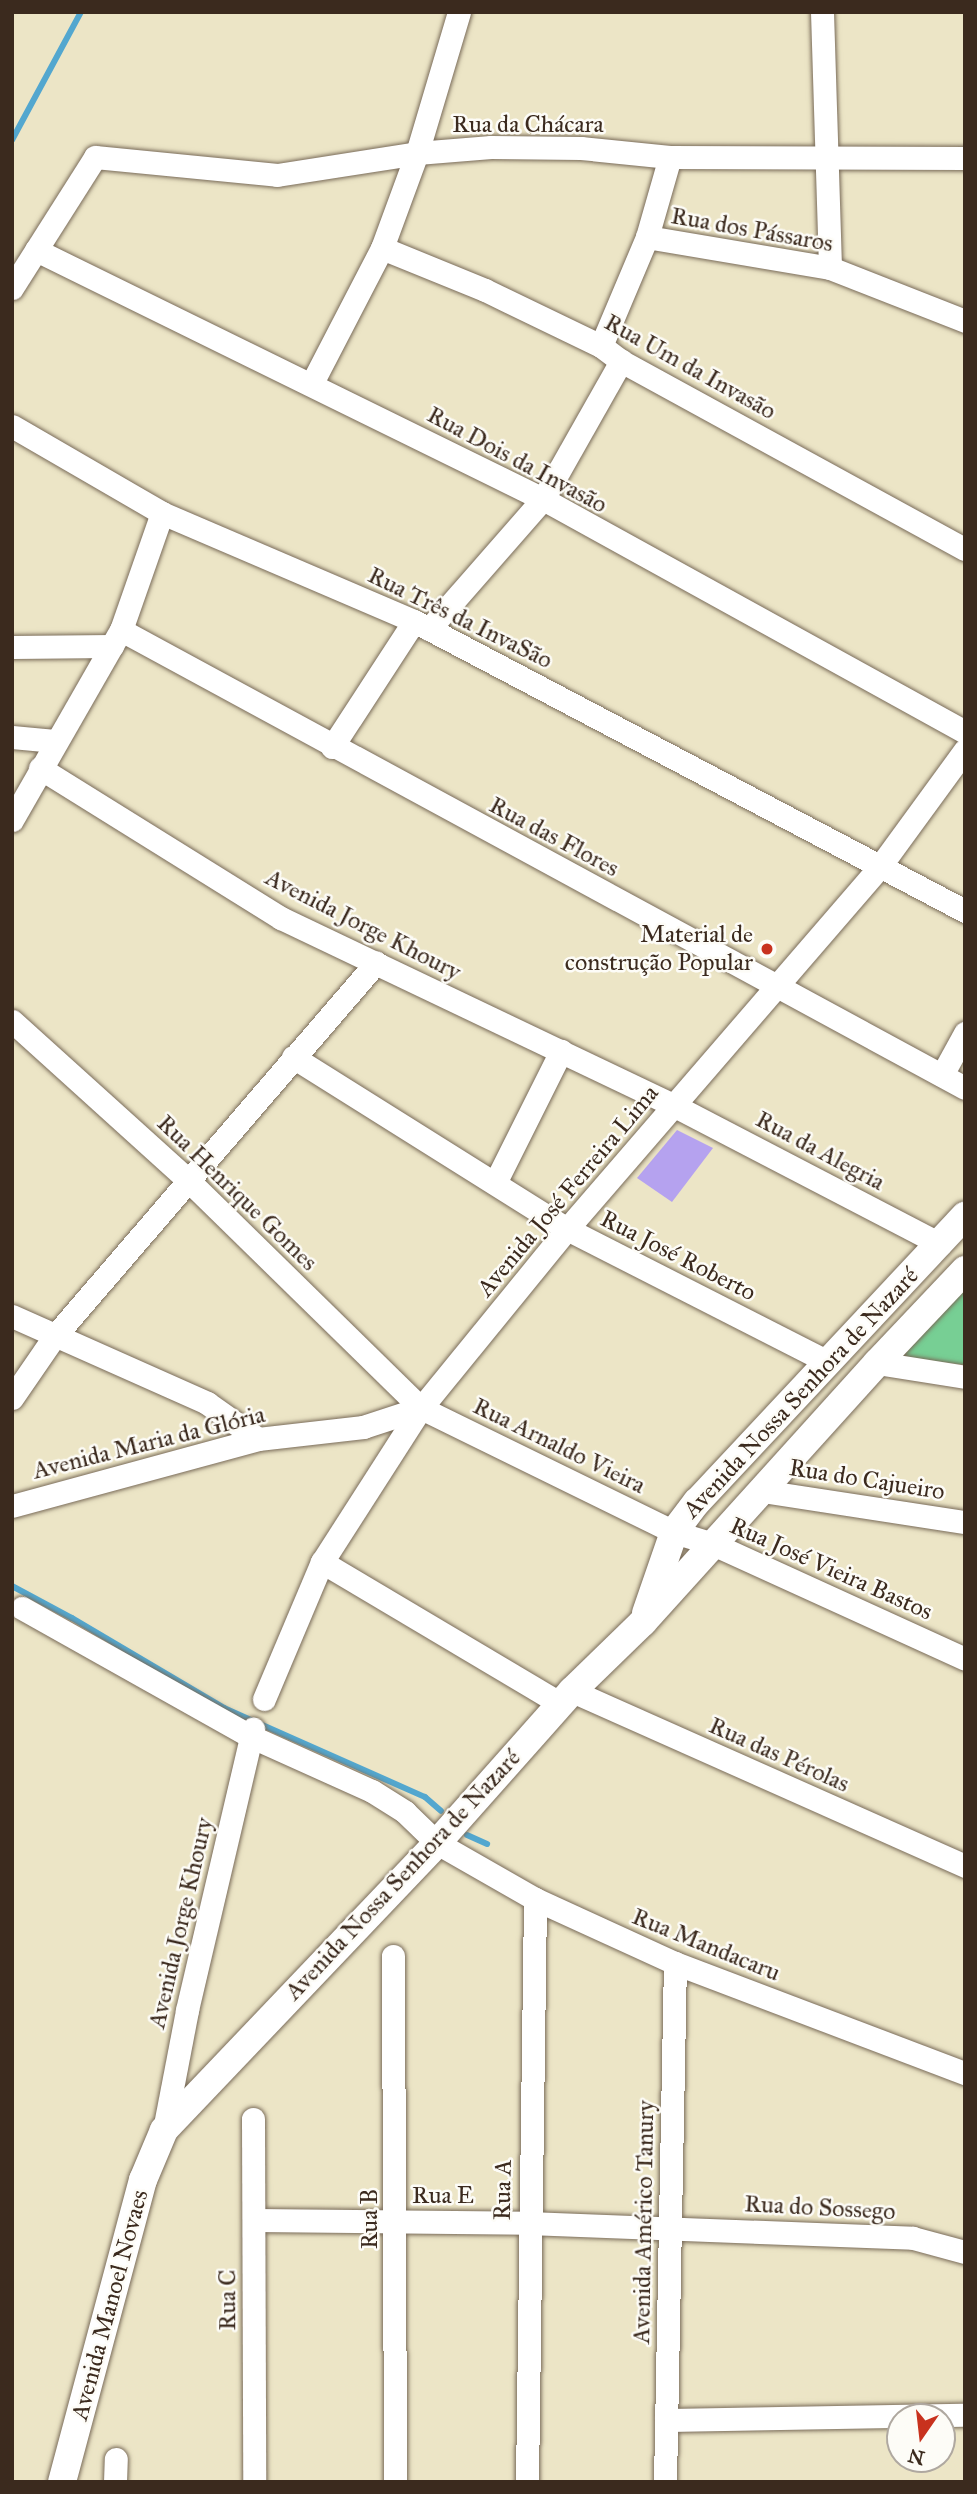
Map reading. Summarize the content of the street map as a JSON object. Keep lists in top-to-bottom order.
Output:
{
  "streets": {
    "street": [
      "Rua da Chácara",
      "Rua dos Pássaros",
      "Rua Um da Invasão",
      "Rua Dois da Invasão",
      "Rua Três da InvaSão",
      "Rua das Flores",
      "Avenida Jorge Khoury",
      "Rua da Alegria",
      "Avenida José Ferreira Lima",
      "Rua Henrique Gomes",
      "Rua José Roberto",
      "Avenida Nossa Senhora de Nazaré",
      "Avenida Maria da Glória",
      "Rua Arnaldo Vieira",
      "Rua do Cajueiro",
      "Rua José Vieira Bastos",
      "Rua das Pérolas",
      "Rua Mandacaru",
      "Rua A",
      "Rua E",
      "Rua do Sossego",
      "Rua B",
      "Avenida Américo Tanury",
      "Rua C",
      "Avenida Manoel Novaes"
    ]
  },
  "crossings": [
    ["Rua da Chácara", "Rua Dois da Invasão"],
    ["Rua Três da InvaSão", "Avenida José Ferreira Lima"],
    ["Rua das Flores", "Avenida José Ferreira Lima"],
    ["Avenida Jorge Khoury", "Rua da Alegria"],
    ["Avenida Jorge Khoury", "Avenida José Ferreira Lima"],
    ["Avenida Jorge Khoury", "Avenida Nossa Senhora de Nazaré"],
    ["Avenida Jorge Khoury", "Rua Mandacaru"],
    ["Avenida Jorge Khoury", "Avenida Manoel Novaes"],
    ["Rua da Alegria", "Avenida José Ferreira Lima"],
    ["Rua da Alegria", "Avenida Nossa Senhora de Nazaré"],
    ["Avenida José Ferreira Lima", "Rua Henrique Gomes"],
    ["Avenida José Ferreira Lima", "Rua José Roberto"],
    ["Avenida José Ferreira Lima", "Avenida Maria da Glória"],
    ["Avenida José Ferreira Lima", "Rua Arnaldo Vieira"],
    ["Avenida José Ferreira Lima", "Rua das Pérolas"],
    ["Rua Henrique Gomes", "Avenida Maria da Glória"],
    ["Rua Henrique Gomes", "Rua Arnaldo Vieira"],
    ["Rua José Roberto", "Avenida Nossa Senhora de Nazaré"],
    ["Avenida Nossa Senhora de Nazaré", "Rua Arnaldo Vieira"],
    ["Avenida Nossa Senhora de Nazaré", "Rua do Cajueiro"],
    ["Avenida Nossa Senhora de Nazaré", "Rua José Vieira Bastos"],
    ["Avenida Nossa Senhora de Nazaré", "Rua das Pérolas"],
    ["Avenida Nossa Senhora de Nazaré", "Rua Mandacaru"],
    ["Avenida Nossa Senhora de Nazaré", "Avenida Manoel Novaes"],
    ["Avenida Maria da Glória", "Rua Arnaldo Vieira"],
    ["Rua Arnaldo Vieira", "Rua José Vieira Bastos"],
    ["Rua Mandacaru", "Rua A"],
    ["Rua Mandacaru", "Avenida Américo Tanury"],
    ["Rua A", "Rua E"],
    ["Rua E", "Rua do Sossego"],
    ["Rua E", "Rua B"],
    ["Rua E", "Avenida Américo Tanury"],
    ["Rua E", "Rua C"],
    ["Rua do Sossego", "Avenida Américo Tanury"]
  ],
  "places": ["Material de construção Popular"],
  "north": "bottom"
}
